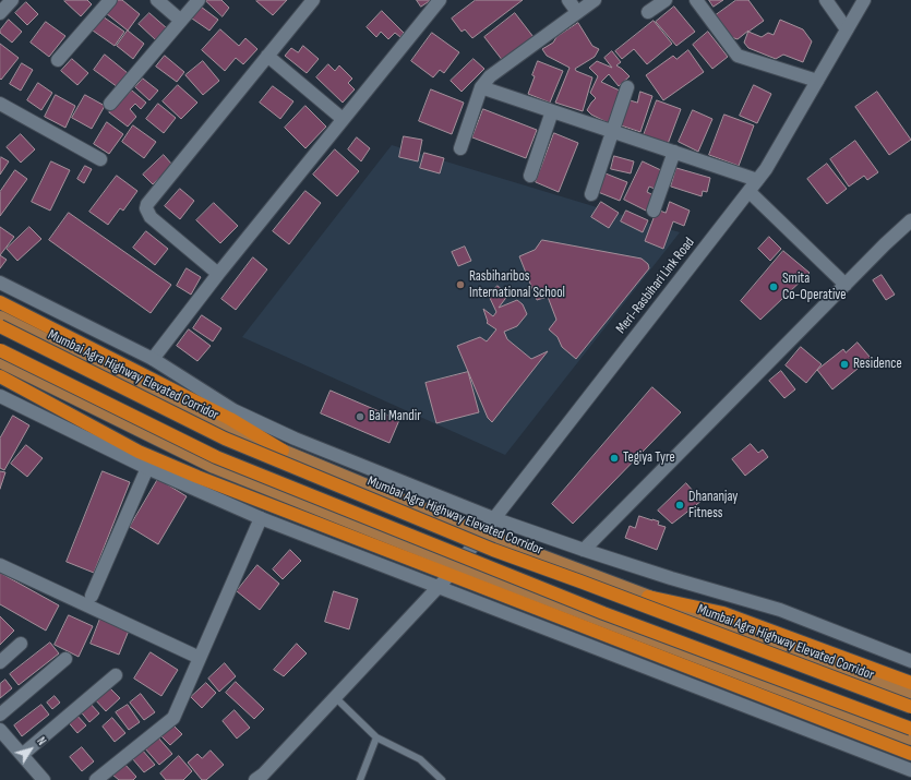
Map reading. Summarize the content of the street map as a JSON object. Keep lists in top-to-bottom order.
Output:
{
  "streets": {
    "highway": ["Mumbai Agra Highway Elevated Corridor"],
    "street": ["Meri-Rasbihari Link Road"]
  },
  "places": [
    "Rasbiharibos International School",
    "Smita Co-Operative",
    "Residence",
    "Bali Mandir",
    "Tegiya Tyre",
    "Dhananjay Fitness"
  ],
  "north": "top right"
}
